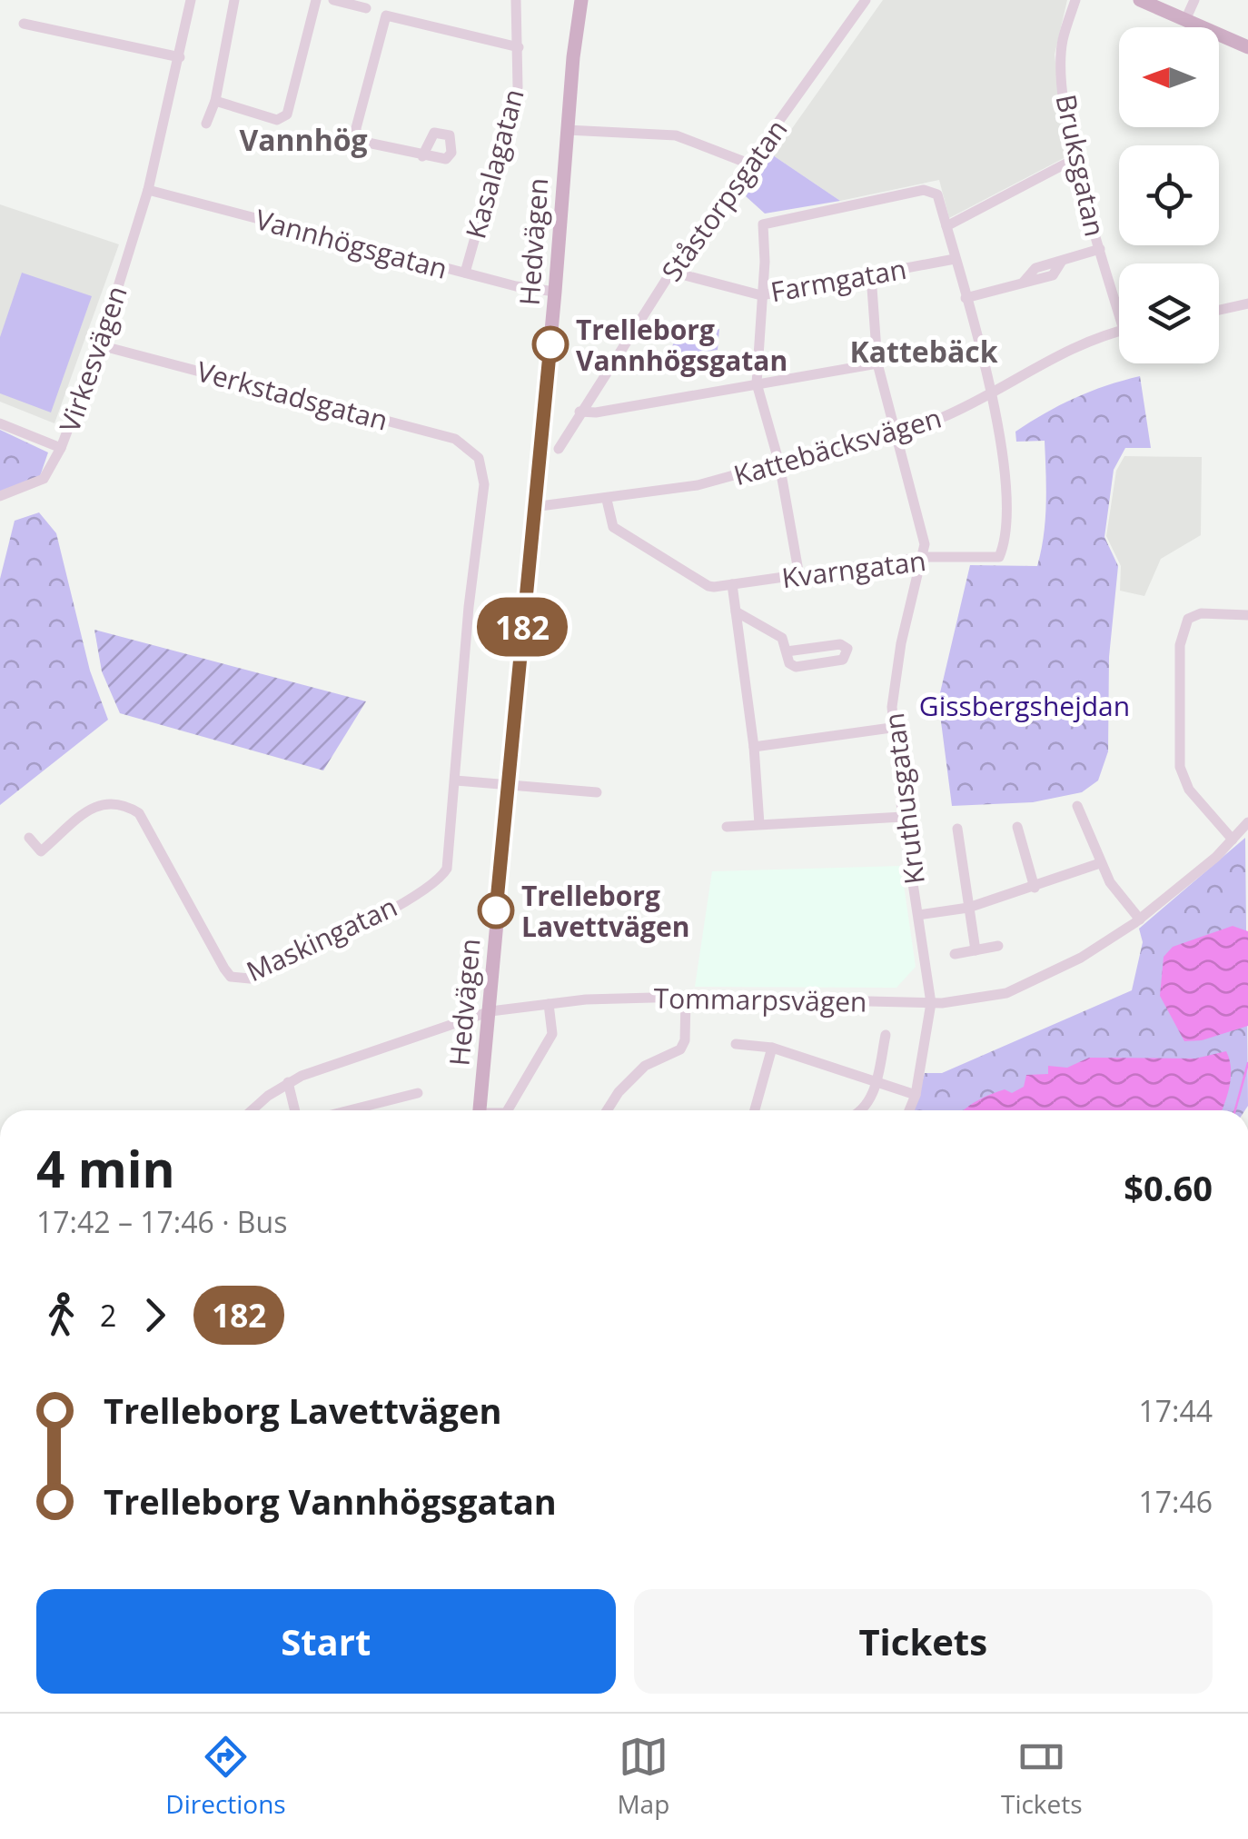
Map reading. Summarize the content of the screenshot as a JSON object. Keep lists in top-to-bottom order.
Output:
{
  "streets": {
    "main road": ["Hedvägen"],
    "street": [
      "Kasalagatan",
      "Bruksgatan",
      "Ståstorpsgatan",
      "Vannhögsgatan",
      "Farmgatan",
      "Virkesvägen",
      "Verkstadsgatan",
      "Kattebäcksvägen",
      "Kvarngatan",
      "Kruthusgatan",
      "Maskingatan",
      "Tommarpsvägen"
    ]
  },
  "crossings": [
    ["Kasalagatan", "Vannhögsgatan"],
    ["Ståstorpsgatan", "Farmgatan"],
    ["Hedvägen", "Vannhögsgatan"],
    ["Hedvägen", "Kattebäcksvägen"],
    ["Hedvägen", "Tommarpsvägen"],
    ["Vannhögsgatan", "Virkesvägen"],
    ["Farmgatan", "Kruthusgatan"],
    ["Virkesvägen", "Verkstadsgatan"],
    ["Verkstadsgatan", "Maskingatan"],
    ["Kattebäcksvägen", "Kvarngatan"],
    ["Kattebäcksvägen", "Kruthusgatan"],
    ["Kvarngatan", "Kruthusgatan"],
    ["Kruthusgatan", "Tommarpsvägen"]
  ],
  "districts": ["Vannhög", "Kattebäck"],
  "parks": ["Gissbergshejdan"],
  "places": ["Trelleborg Vannhögsgatan", "Trelleborg Lavettvägen"],
  "lines": ["bus line 182"],
  "north": "left",
  "page": {
    "on_map": "182",
    "heading": ["4 min", "17:42 – 17:46 · Bus", "$0.60"],
    "legs": ["2", "182"],
    "list": [
      {
        "name": "Trelleborg Lavettvägen",
        "value": "17:44"
      },
      {
        "name": "Trelleborg Vannhögsgatan",
        "value": "17:46"
      }
    ],
    "buttons": ["Start", "Tickets"],
    "tabs": ["Directions", "Map", "Tickets"]
  }
}
